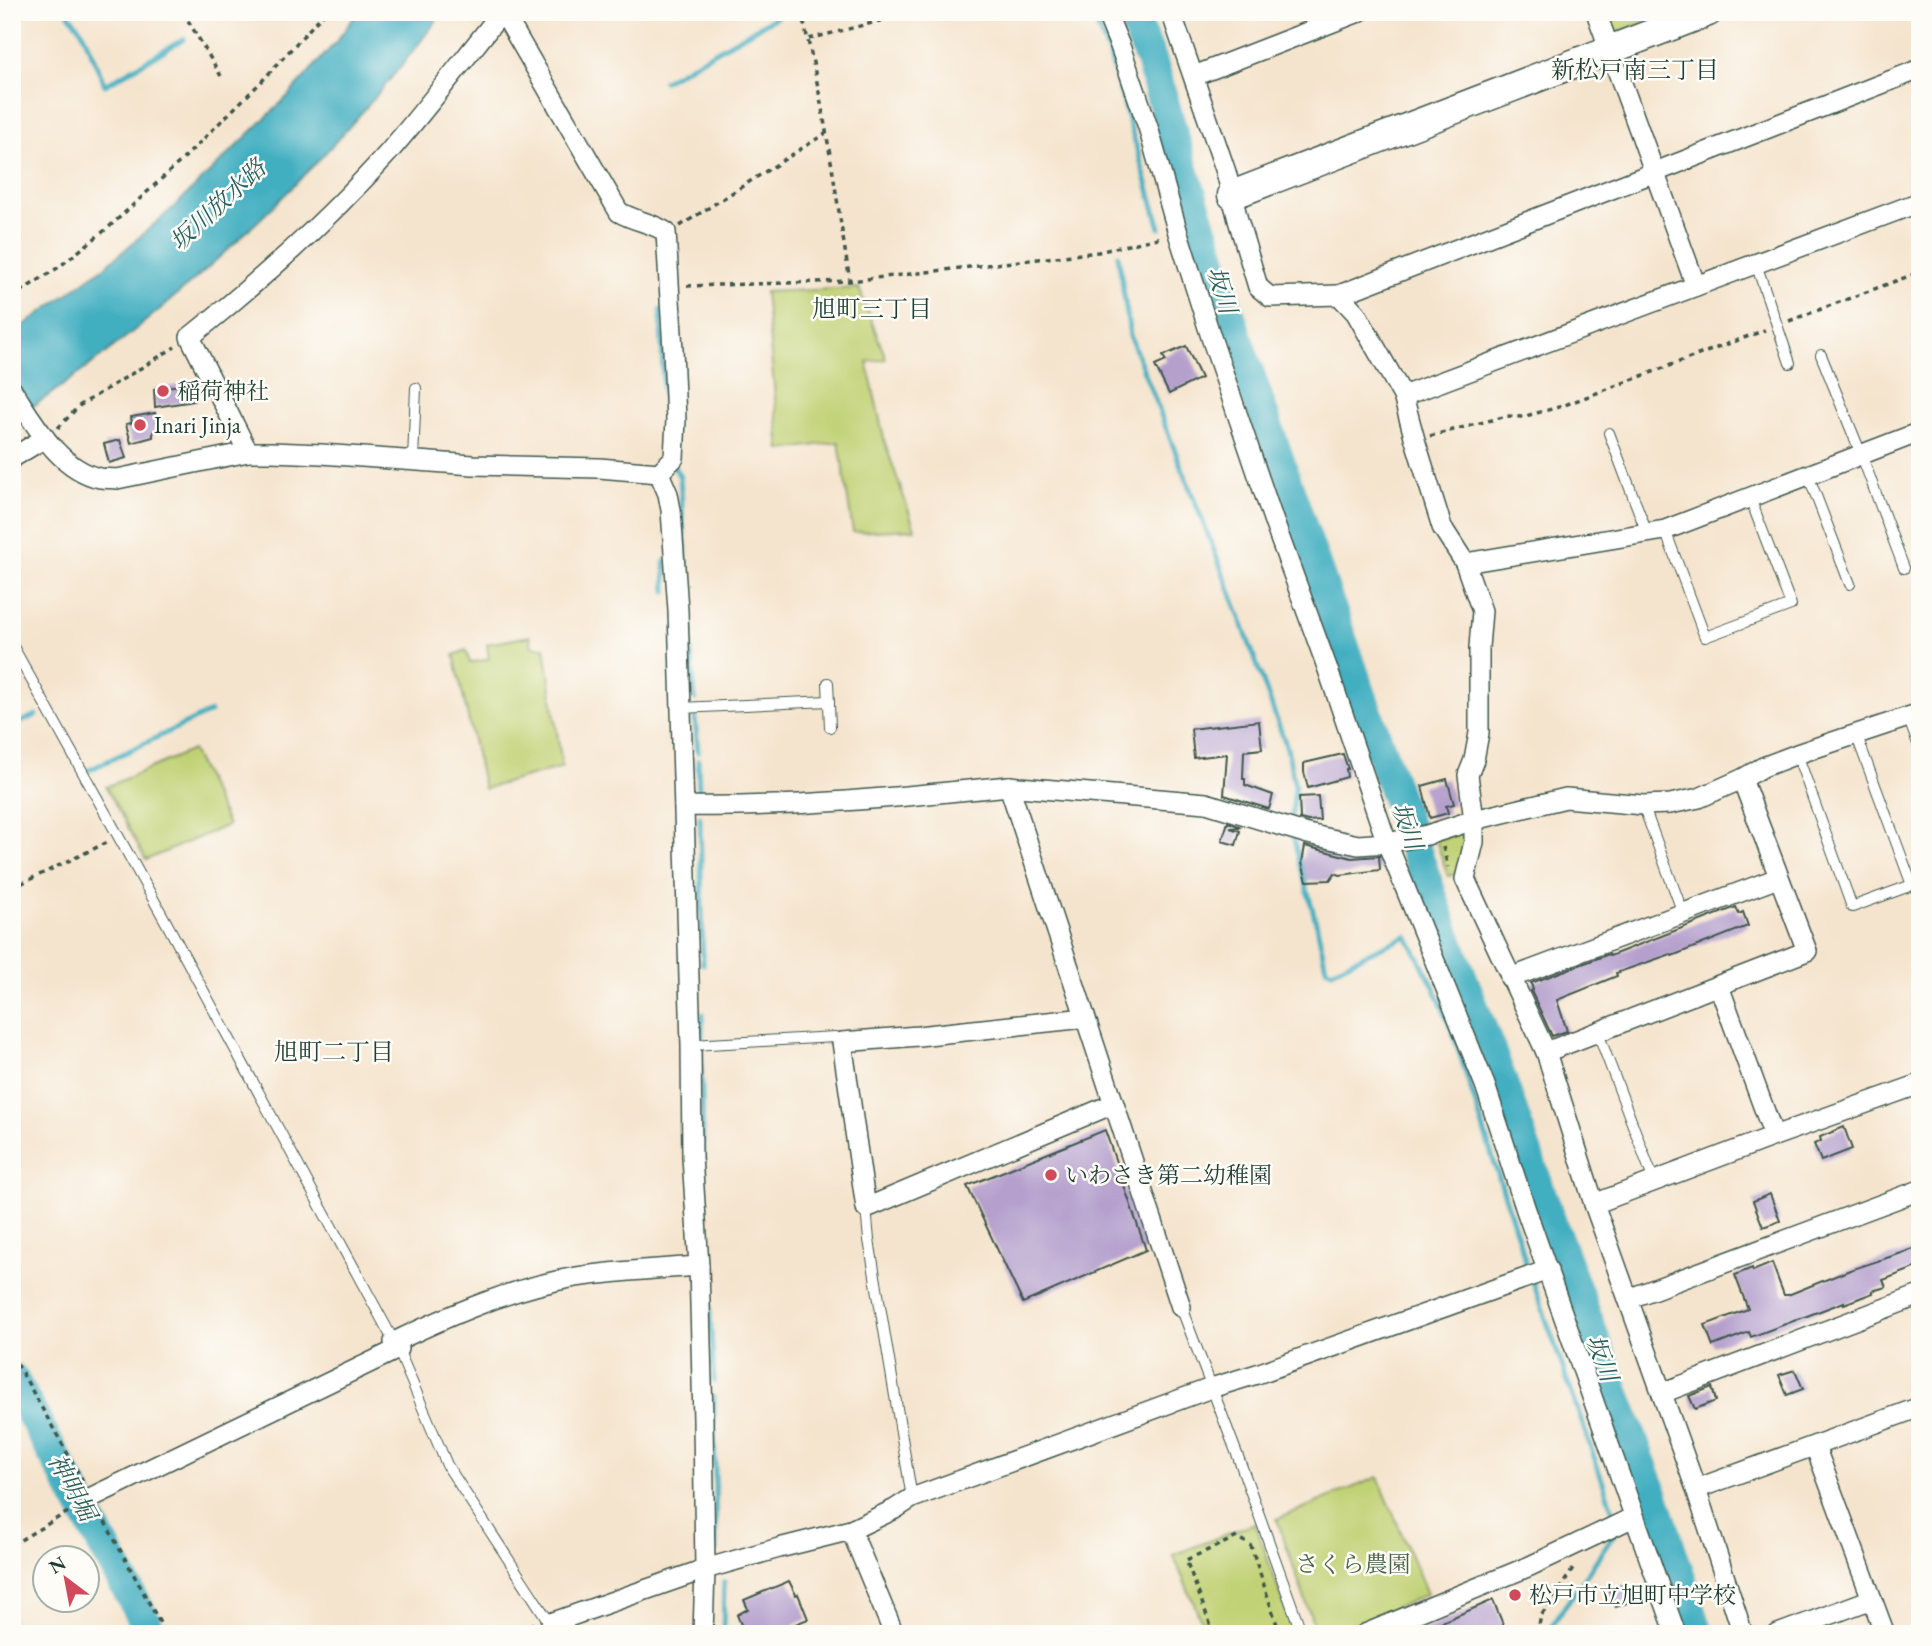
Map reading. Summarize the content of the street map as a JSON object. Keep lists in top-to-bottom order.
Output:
{
  "districts": ["新松戸南三丁目", "旭町三丁目", "旭町二丁目"],
  "water": ["坂川放水路", "坂川", "神明堀"],
  "parks": ["さくら農園"],
  "places": [
    "稲荷神社",
    "Inari Jinja",
    "いわさき第二幼稚園",
    "松戸市立旭町中学校"
  ],
  "north": "top left"
}
